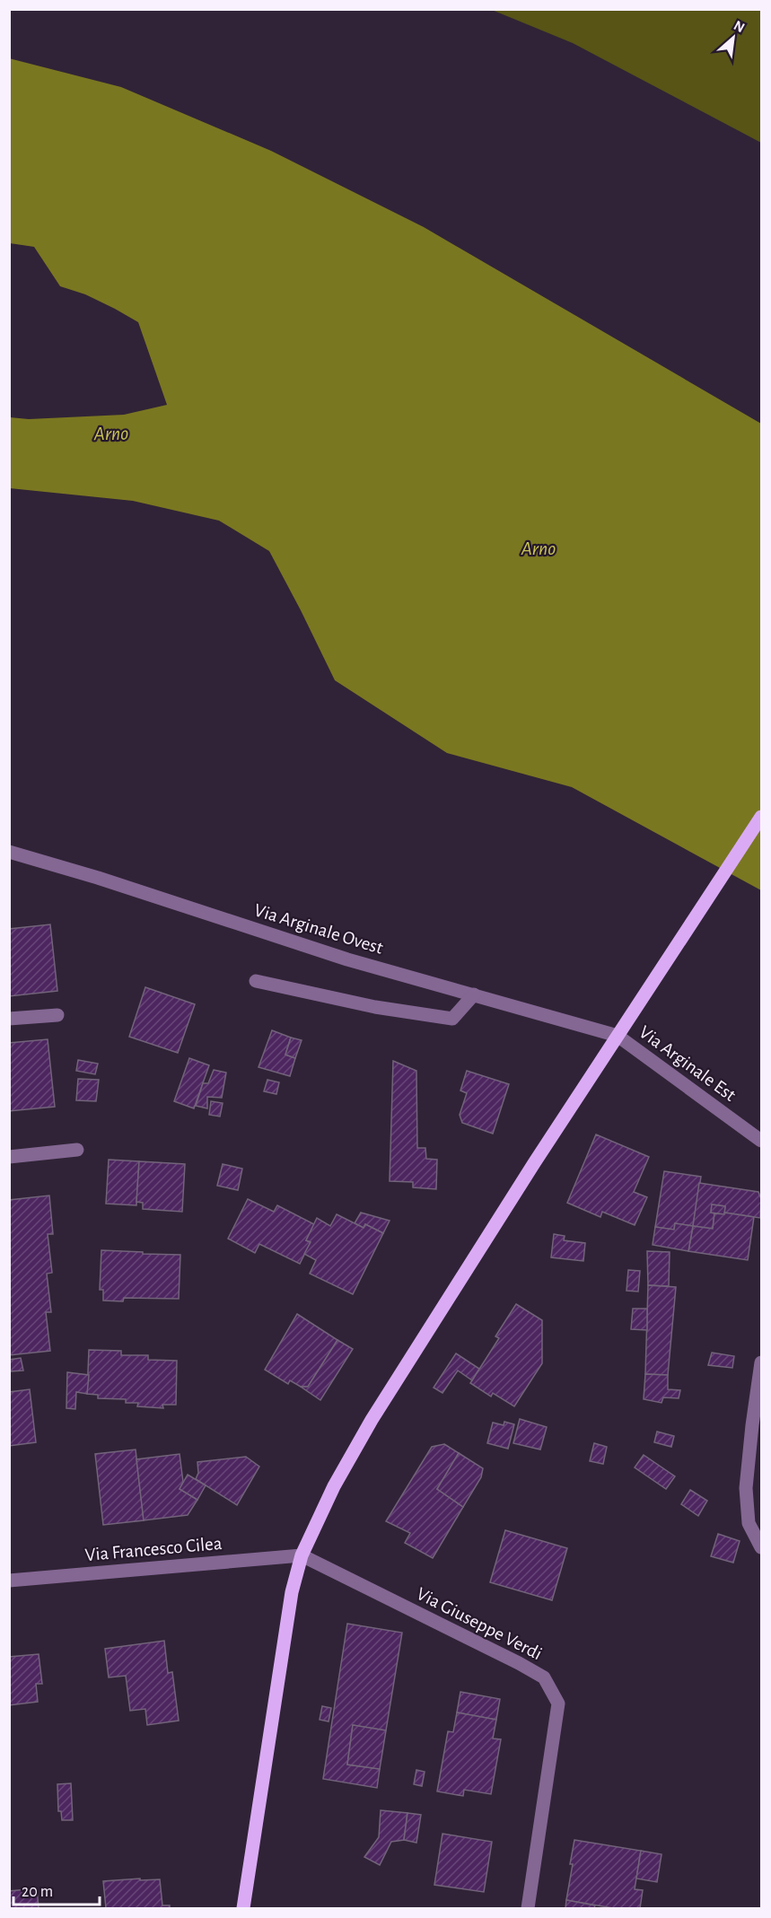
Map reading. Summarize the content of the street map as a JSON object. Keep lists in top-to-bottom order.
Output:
{
  "streets": {
    "street": [
      "Via Arginale Ovest",
      "Via Arginale Est",
      "Via Francesco Cilea",
      "Via Giuseppe Verdi"
    ]
  },
  "crossings": [
    ["Via Arginale Ovest", "Via Arginale Est"],
    ["Via Francesco Cilea", "Via Giuseppe Verdi"]
  ],
  "water": ["Arno"],
  "scale_bar": "20 m",
  "north": "top right"
}
